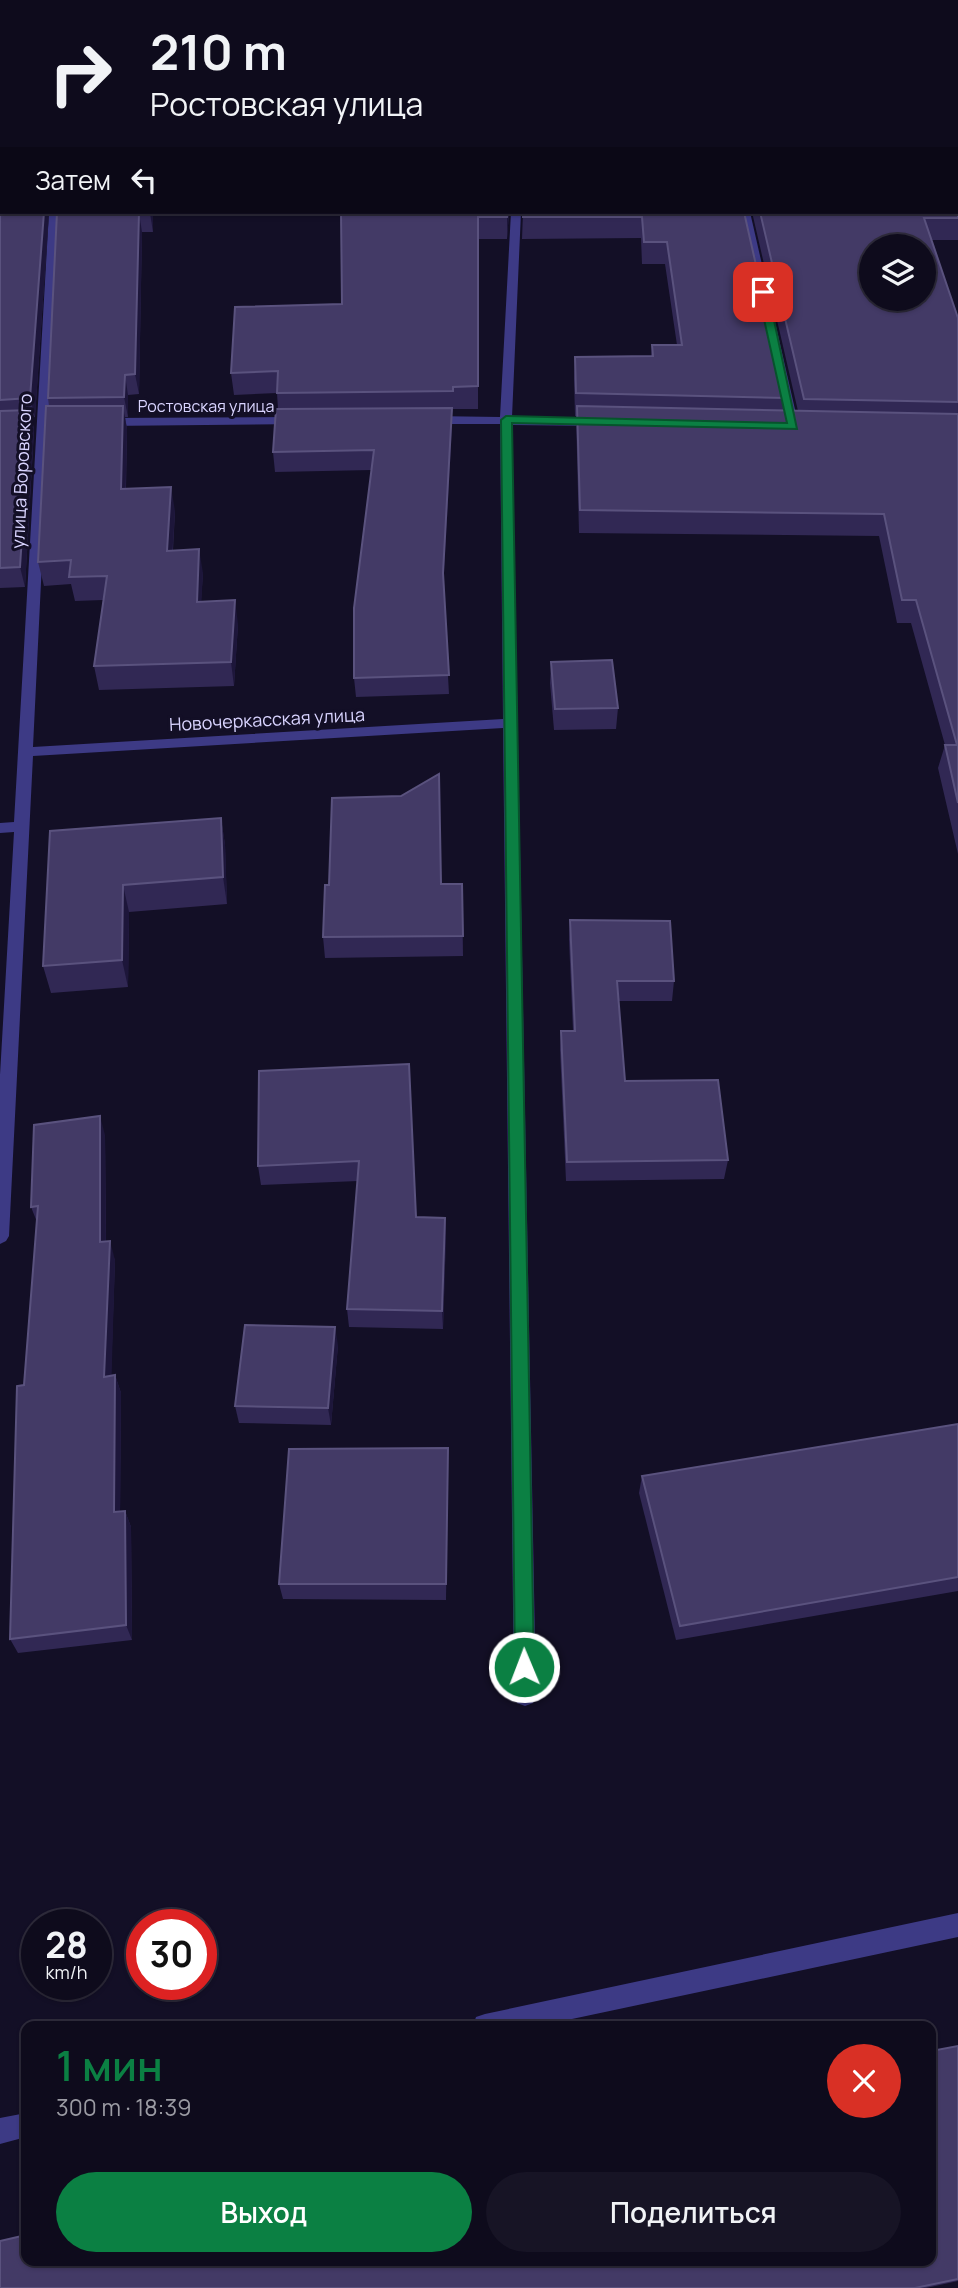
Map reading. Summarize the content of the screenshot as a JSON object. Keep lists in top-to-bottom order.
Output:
{
  "streets": {
    "street": ["Ростовская улица", "улица Воровского", "Новочеркасская улица"]
  },
  "crossings": [
    ["улица Воровского", "Новочеркасская улица"]
  ],
  "page": {
    "turn": ["210 m", "Ростовская улица"],
    "then": "Затем",
    "speed": "28 km/h",
    "limit": "30",
    "heading": ["1 мин", "300 m · 18:39"],
    "buttons": ["Выход", "Поделиться"]
  }
}
